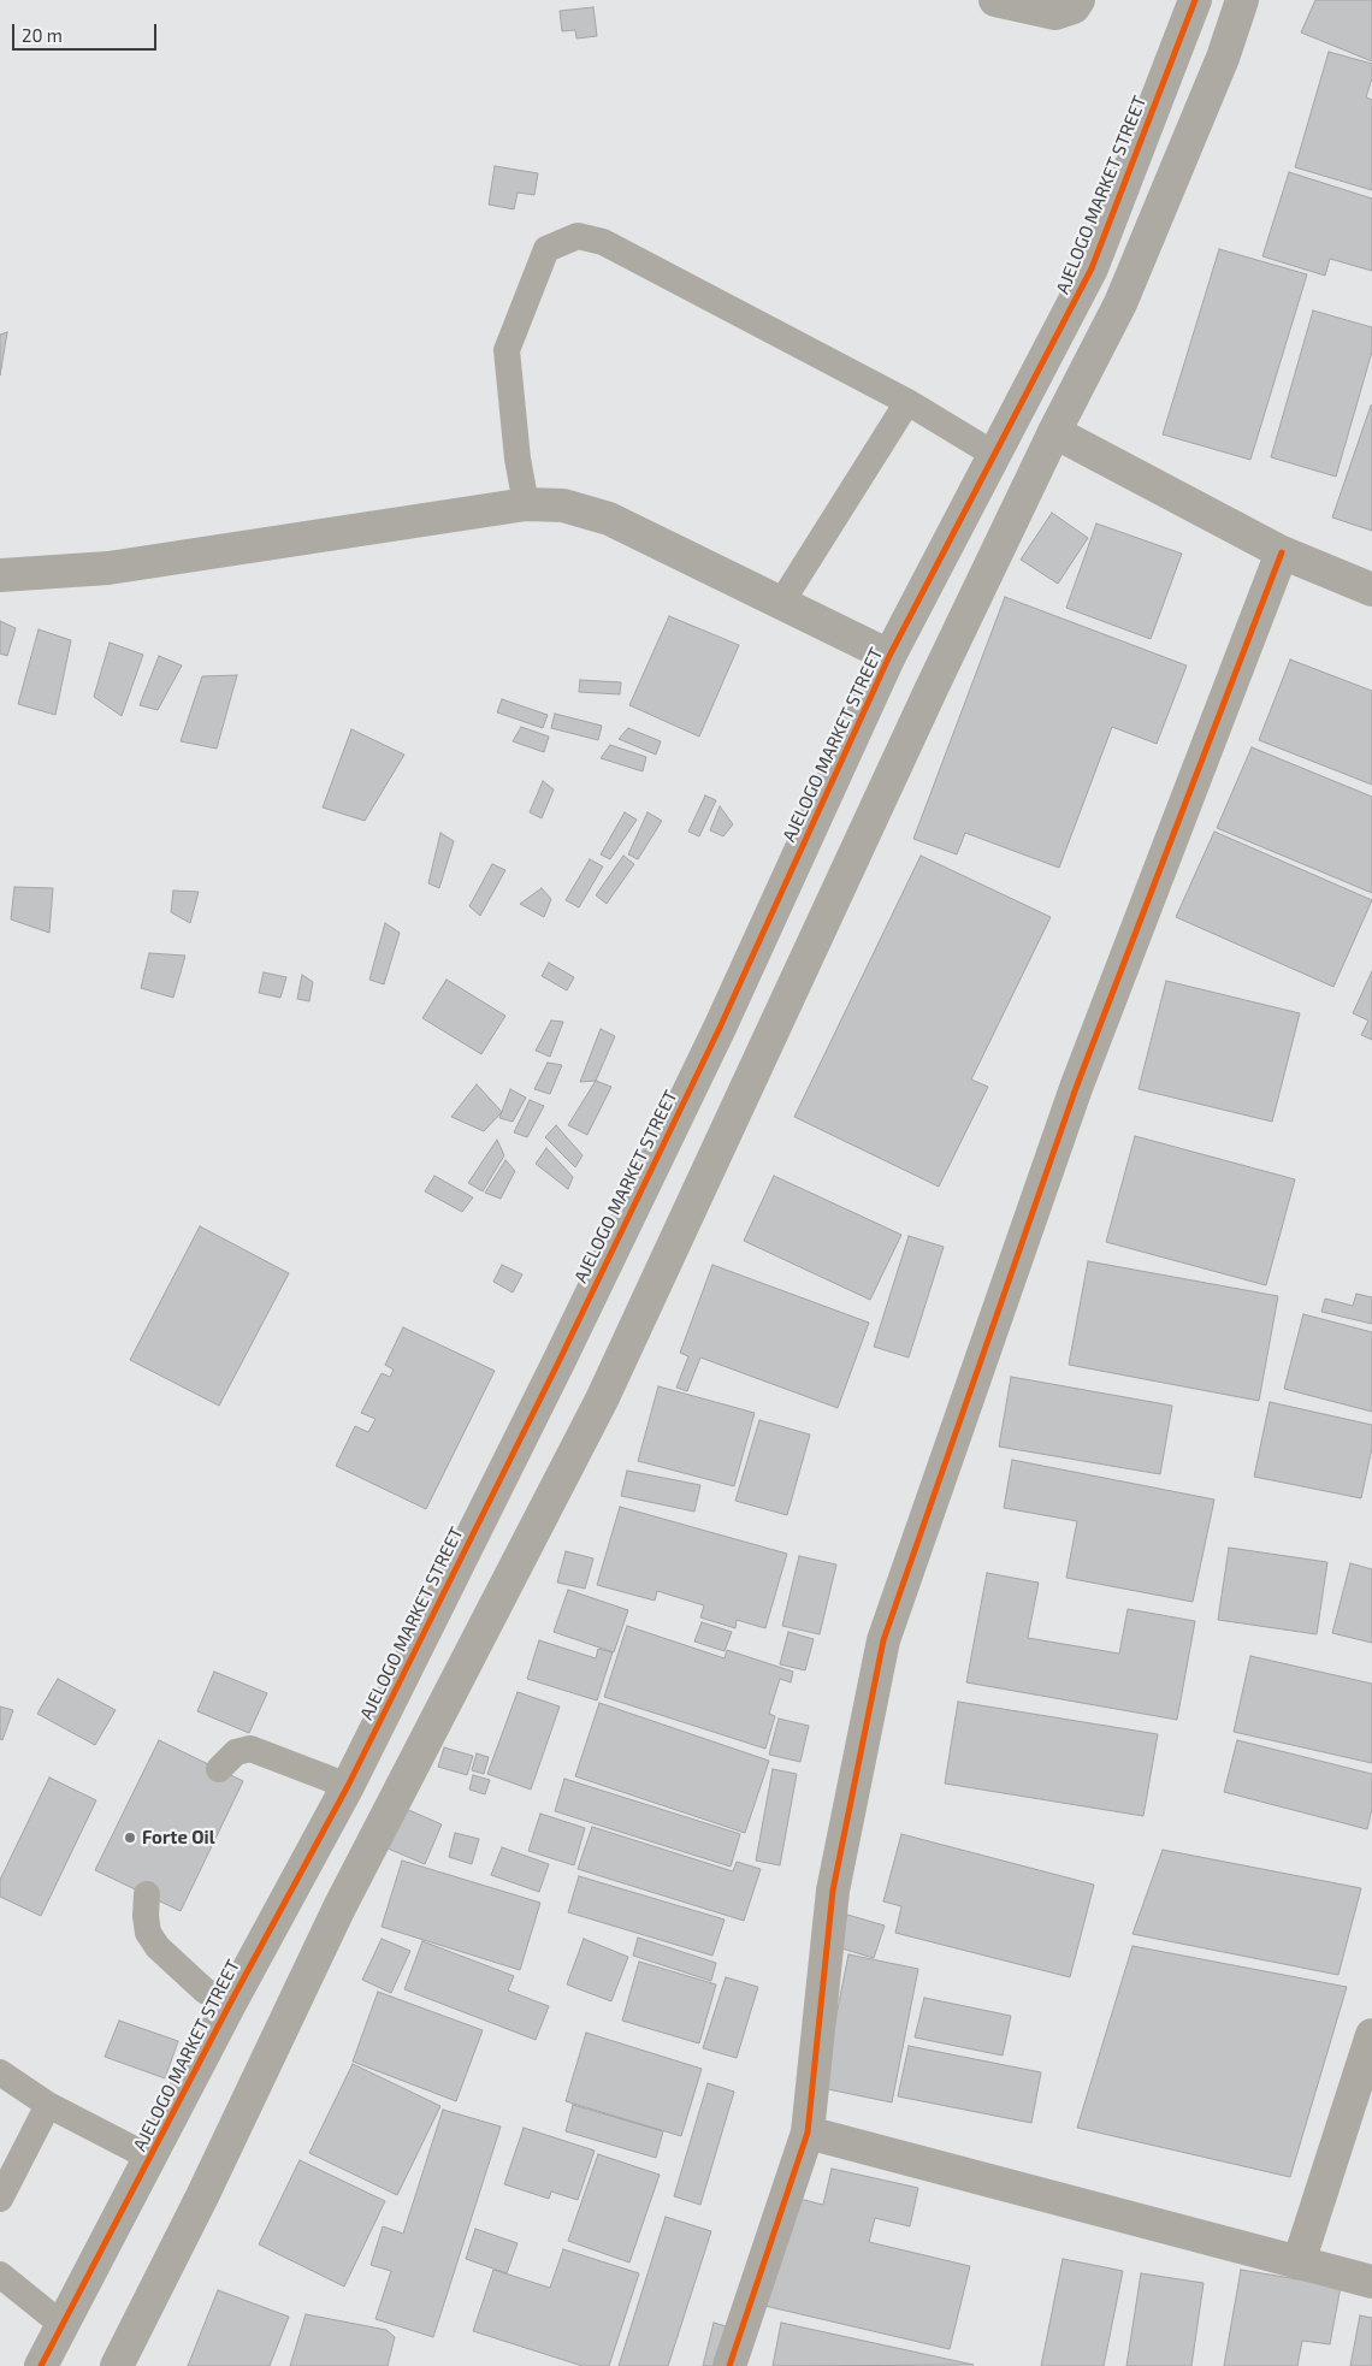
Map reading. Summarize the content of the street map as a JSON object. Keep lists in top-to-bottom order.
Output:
{
  "streets": {
    "street": ["AJELOGO MARKET STREET"]
  },
  "places": ["Forte Oil"],
  "scale_bar": "20 m"
}
